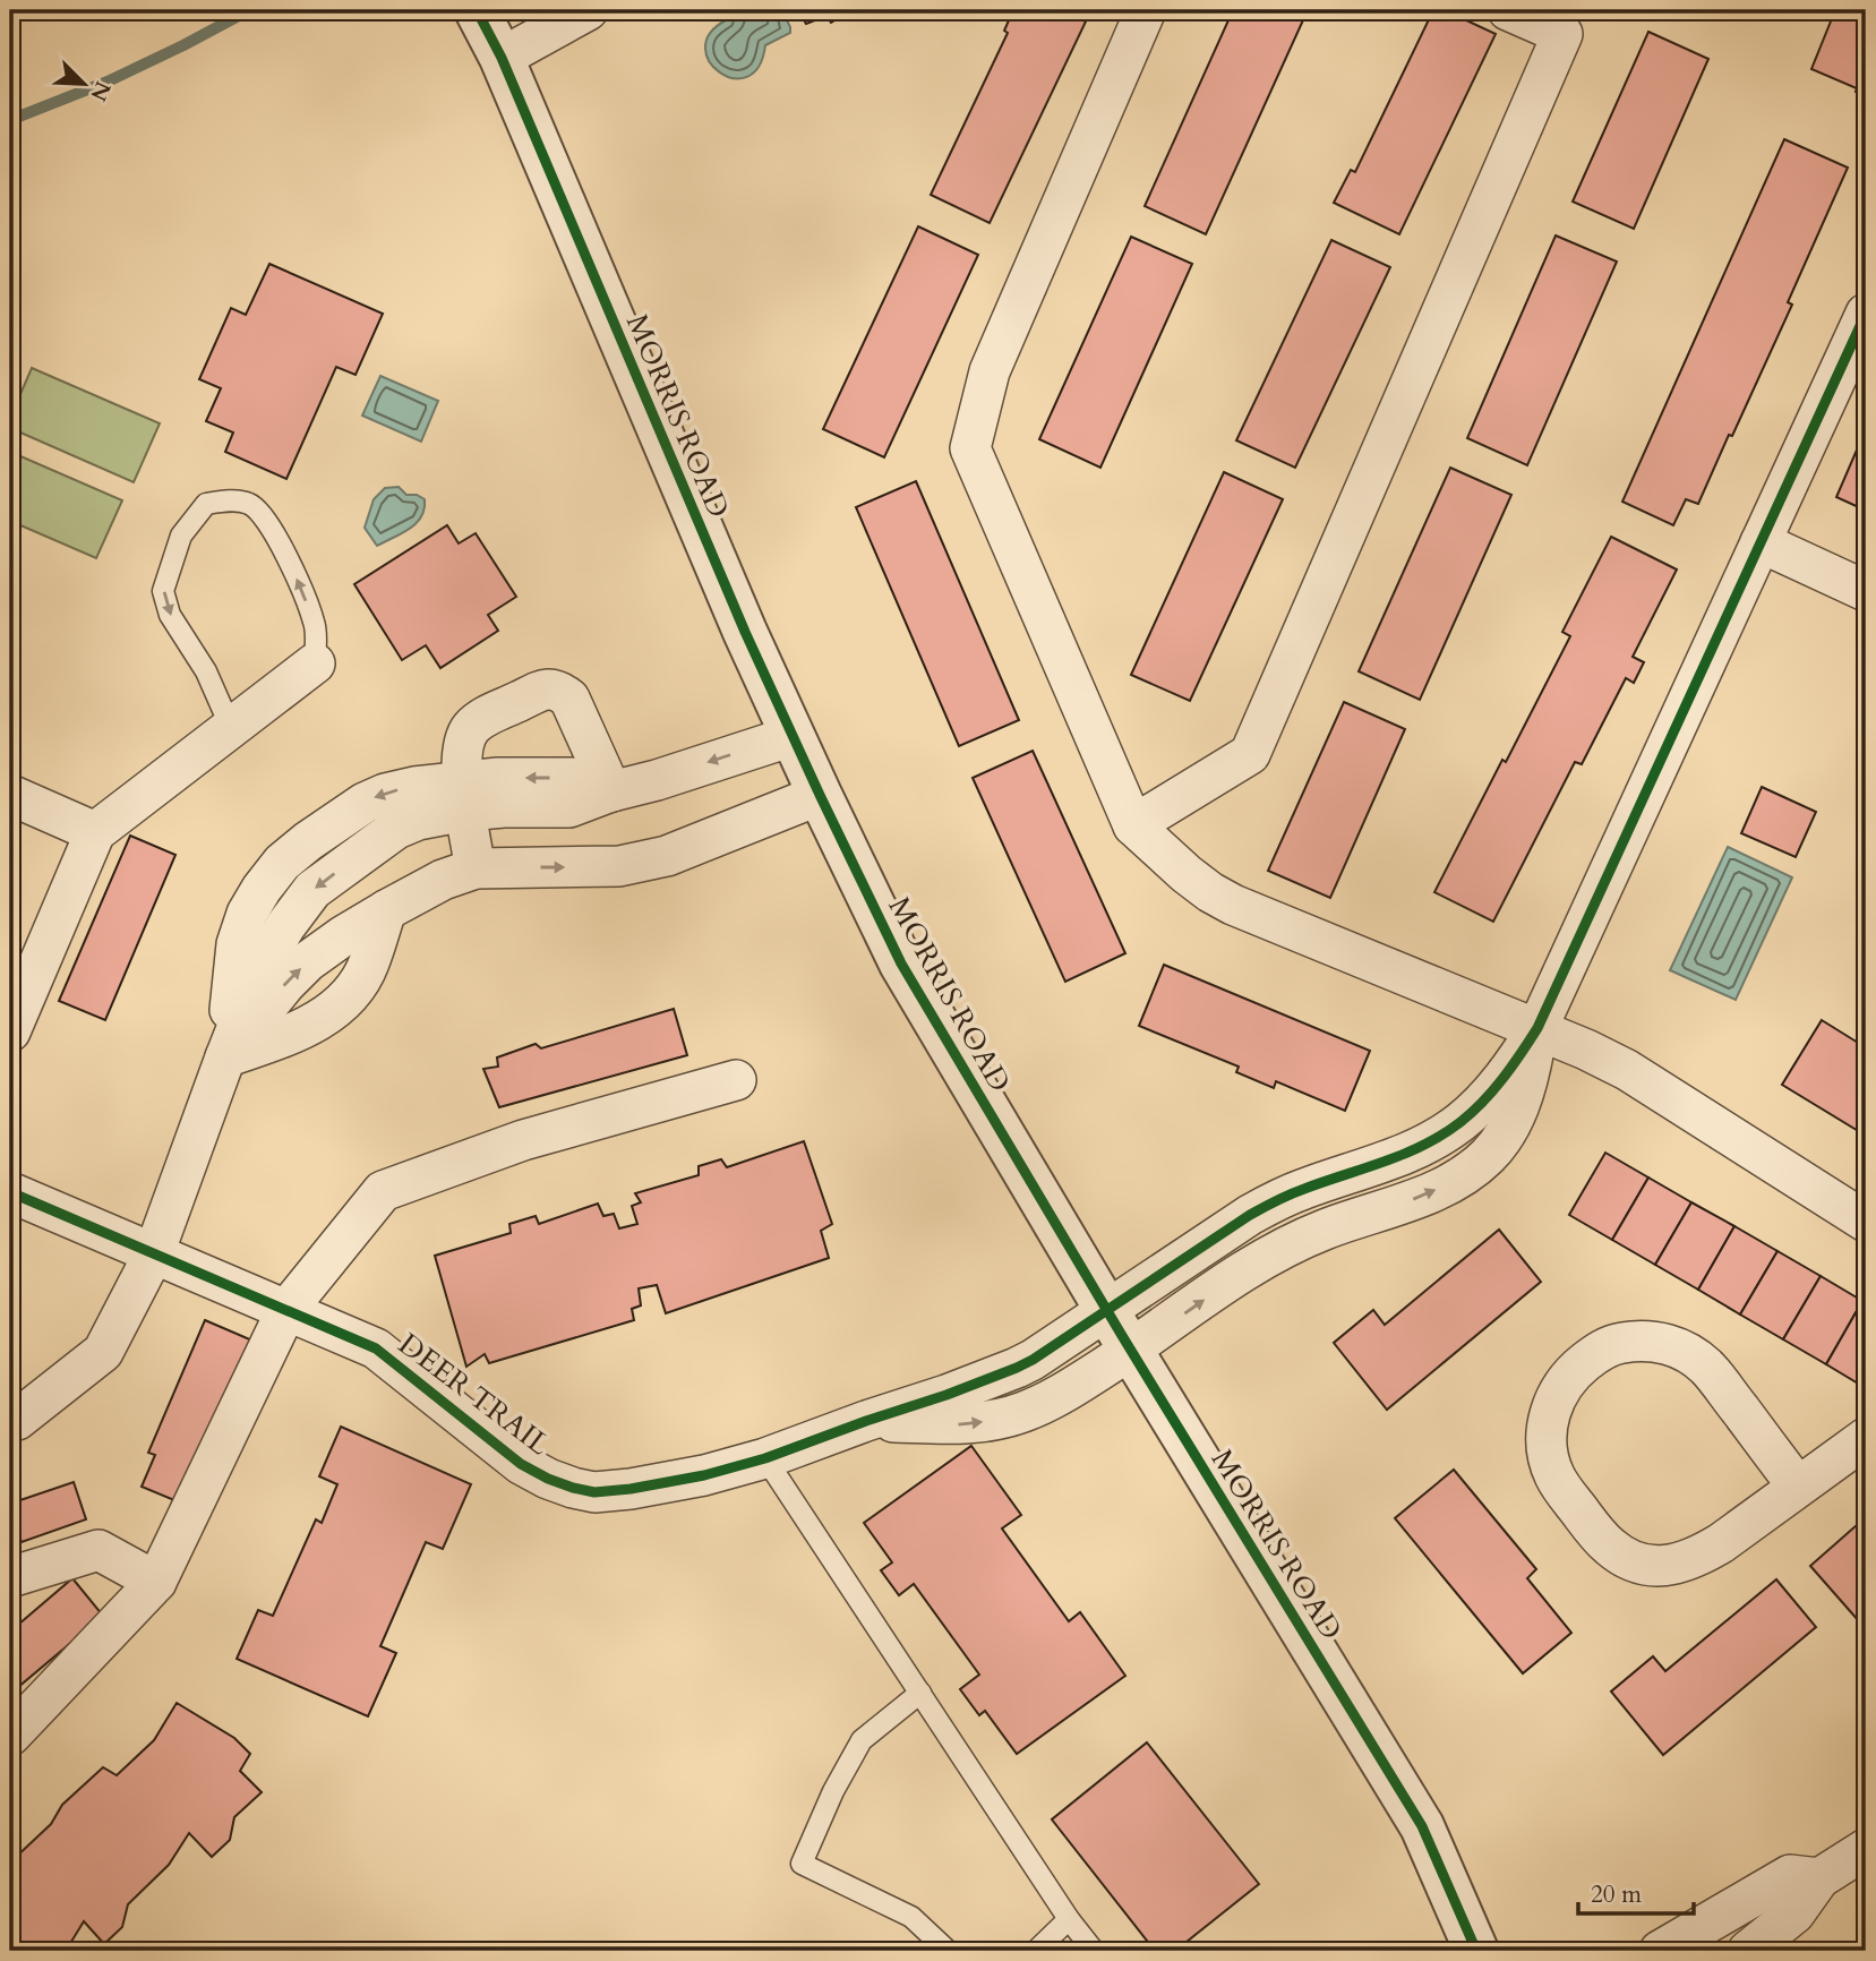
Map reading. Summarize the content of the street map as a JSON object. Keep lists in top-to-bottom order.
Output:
{
  "streets": {
    "street": ["MORRIS ROAD", "DEER TRAIL"]
  },
  "crossings": [
    ["MORRIS ROAD", "DEER TRAIL"]
  ],
  "scale_bar": "20 m",
  "north": "bottom right"
}
